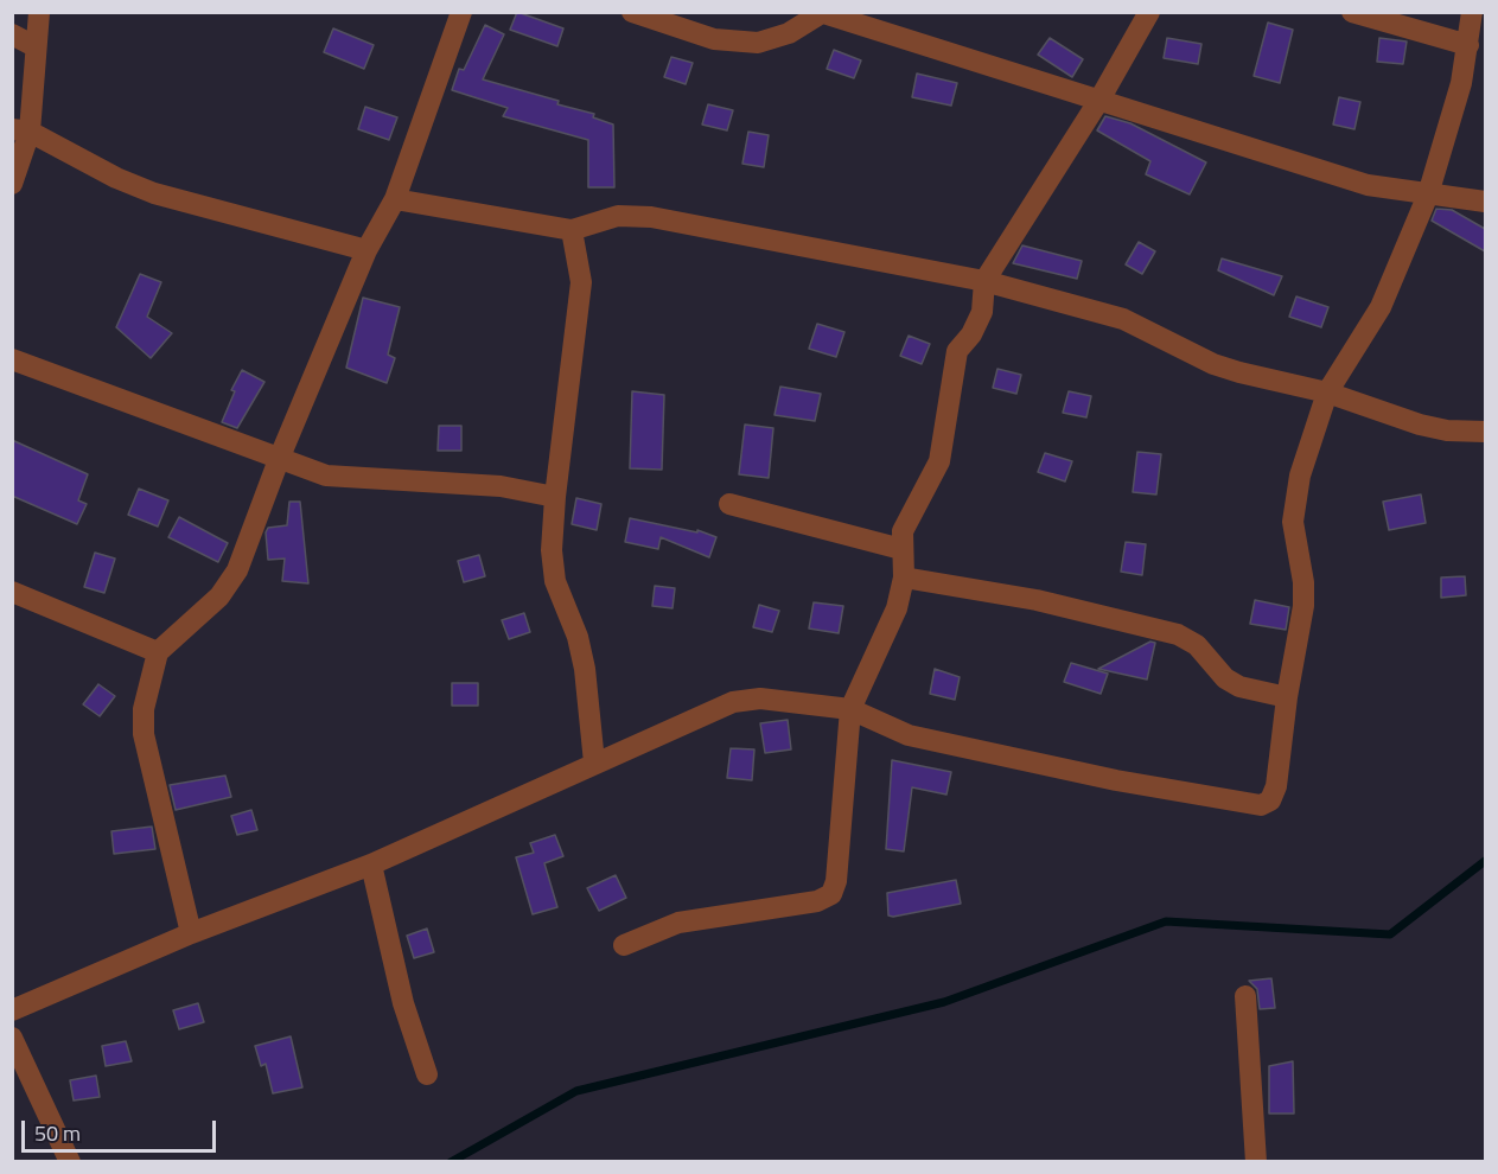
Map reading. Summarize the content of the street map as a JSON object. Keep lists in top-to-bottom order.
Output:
{
  "scale_bar": "50 m"
}
